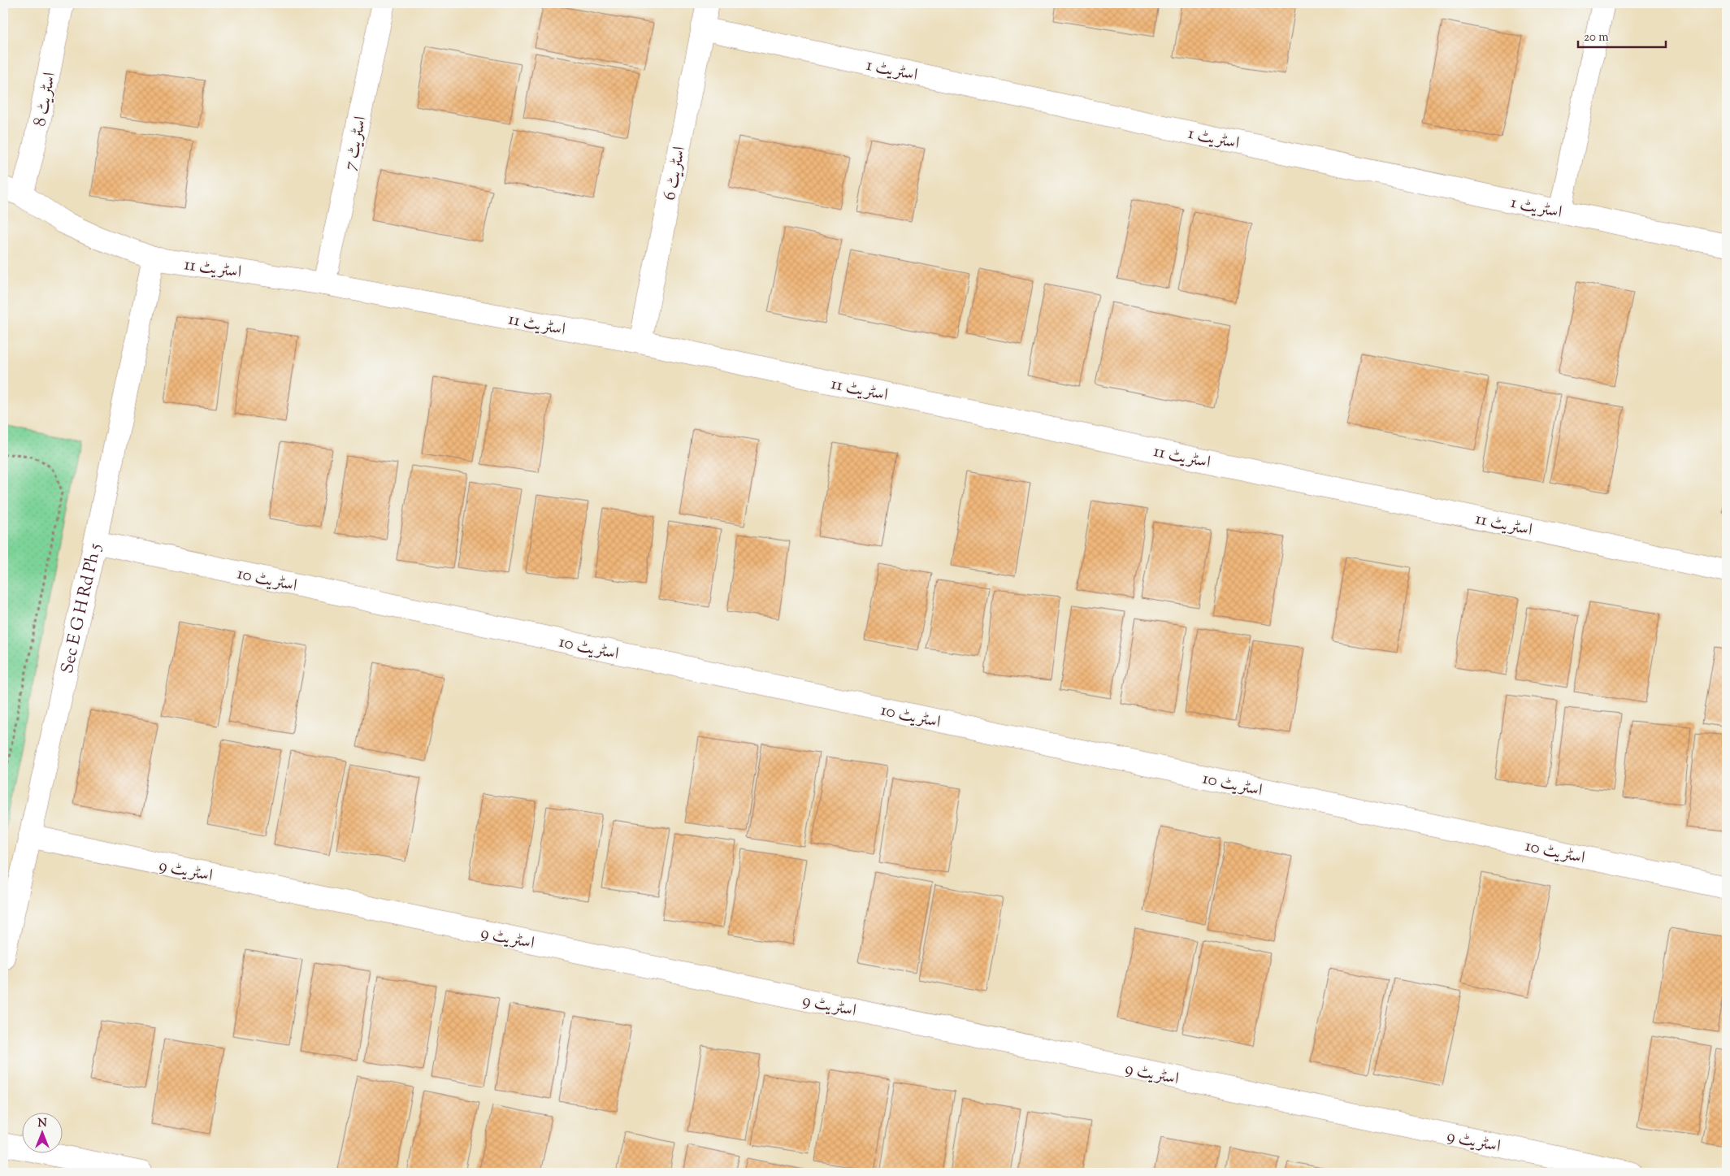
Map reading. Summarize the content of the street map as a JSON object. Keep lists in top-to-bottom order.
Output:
{
  "streets": {
    "street": [
      "اسٹریٹ 1",
      "اسٹریٹ 8",
      "اسٹریٹ 7",
      "اسٹریٹ 6",
      "اسٹریٹ 11",
      "اسٹریٹ 10",
      "Sec E G H Rd Ph 5",
      "اسٹریٹ 9"
    ]
  },
  "crossings": [
    ["اسٹریٹ 1", "اسٹریٹ 6"],
    ["اسٹریٹ 8", "اسٹریٹ 11"],
    ["اسٹریٹ 7", "اسٹریٹ 11"],
    ["اسٹریٹ 6", "اسٹریٹ 11"],
    ["اسٹریٹ 11", "Sec E G H Rd Ph 5"],
    ["اسٹریٹ 10", "Sec E G H Rd Ph 5"],
    ["Sec E G H Rd Ph 5", "اسٹریٹ 9"]
  ],
  "scale_bar": "20 m",
  "north": "top"
}
